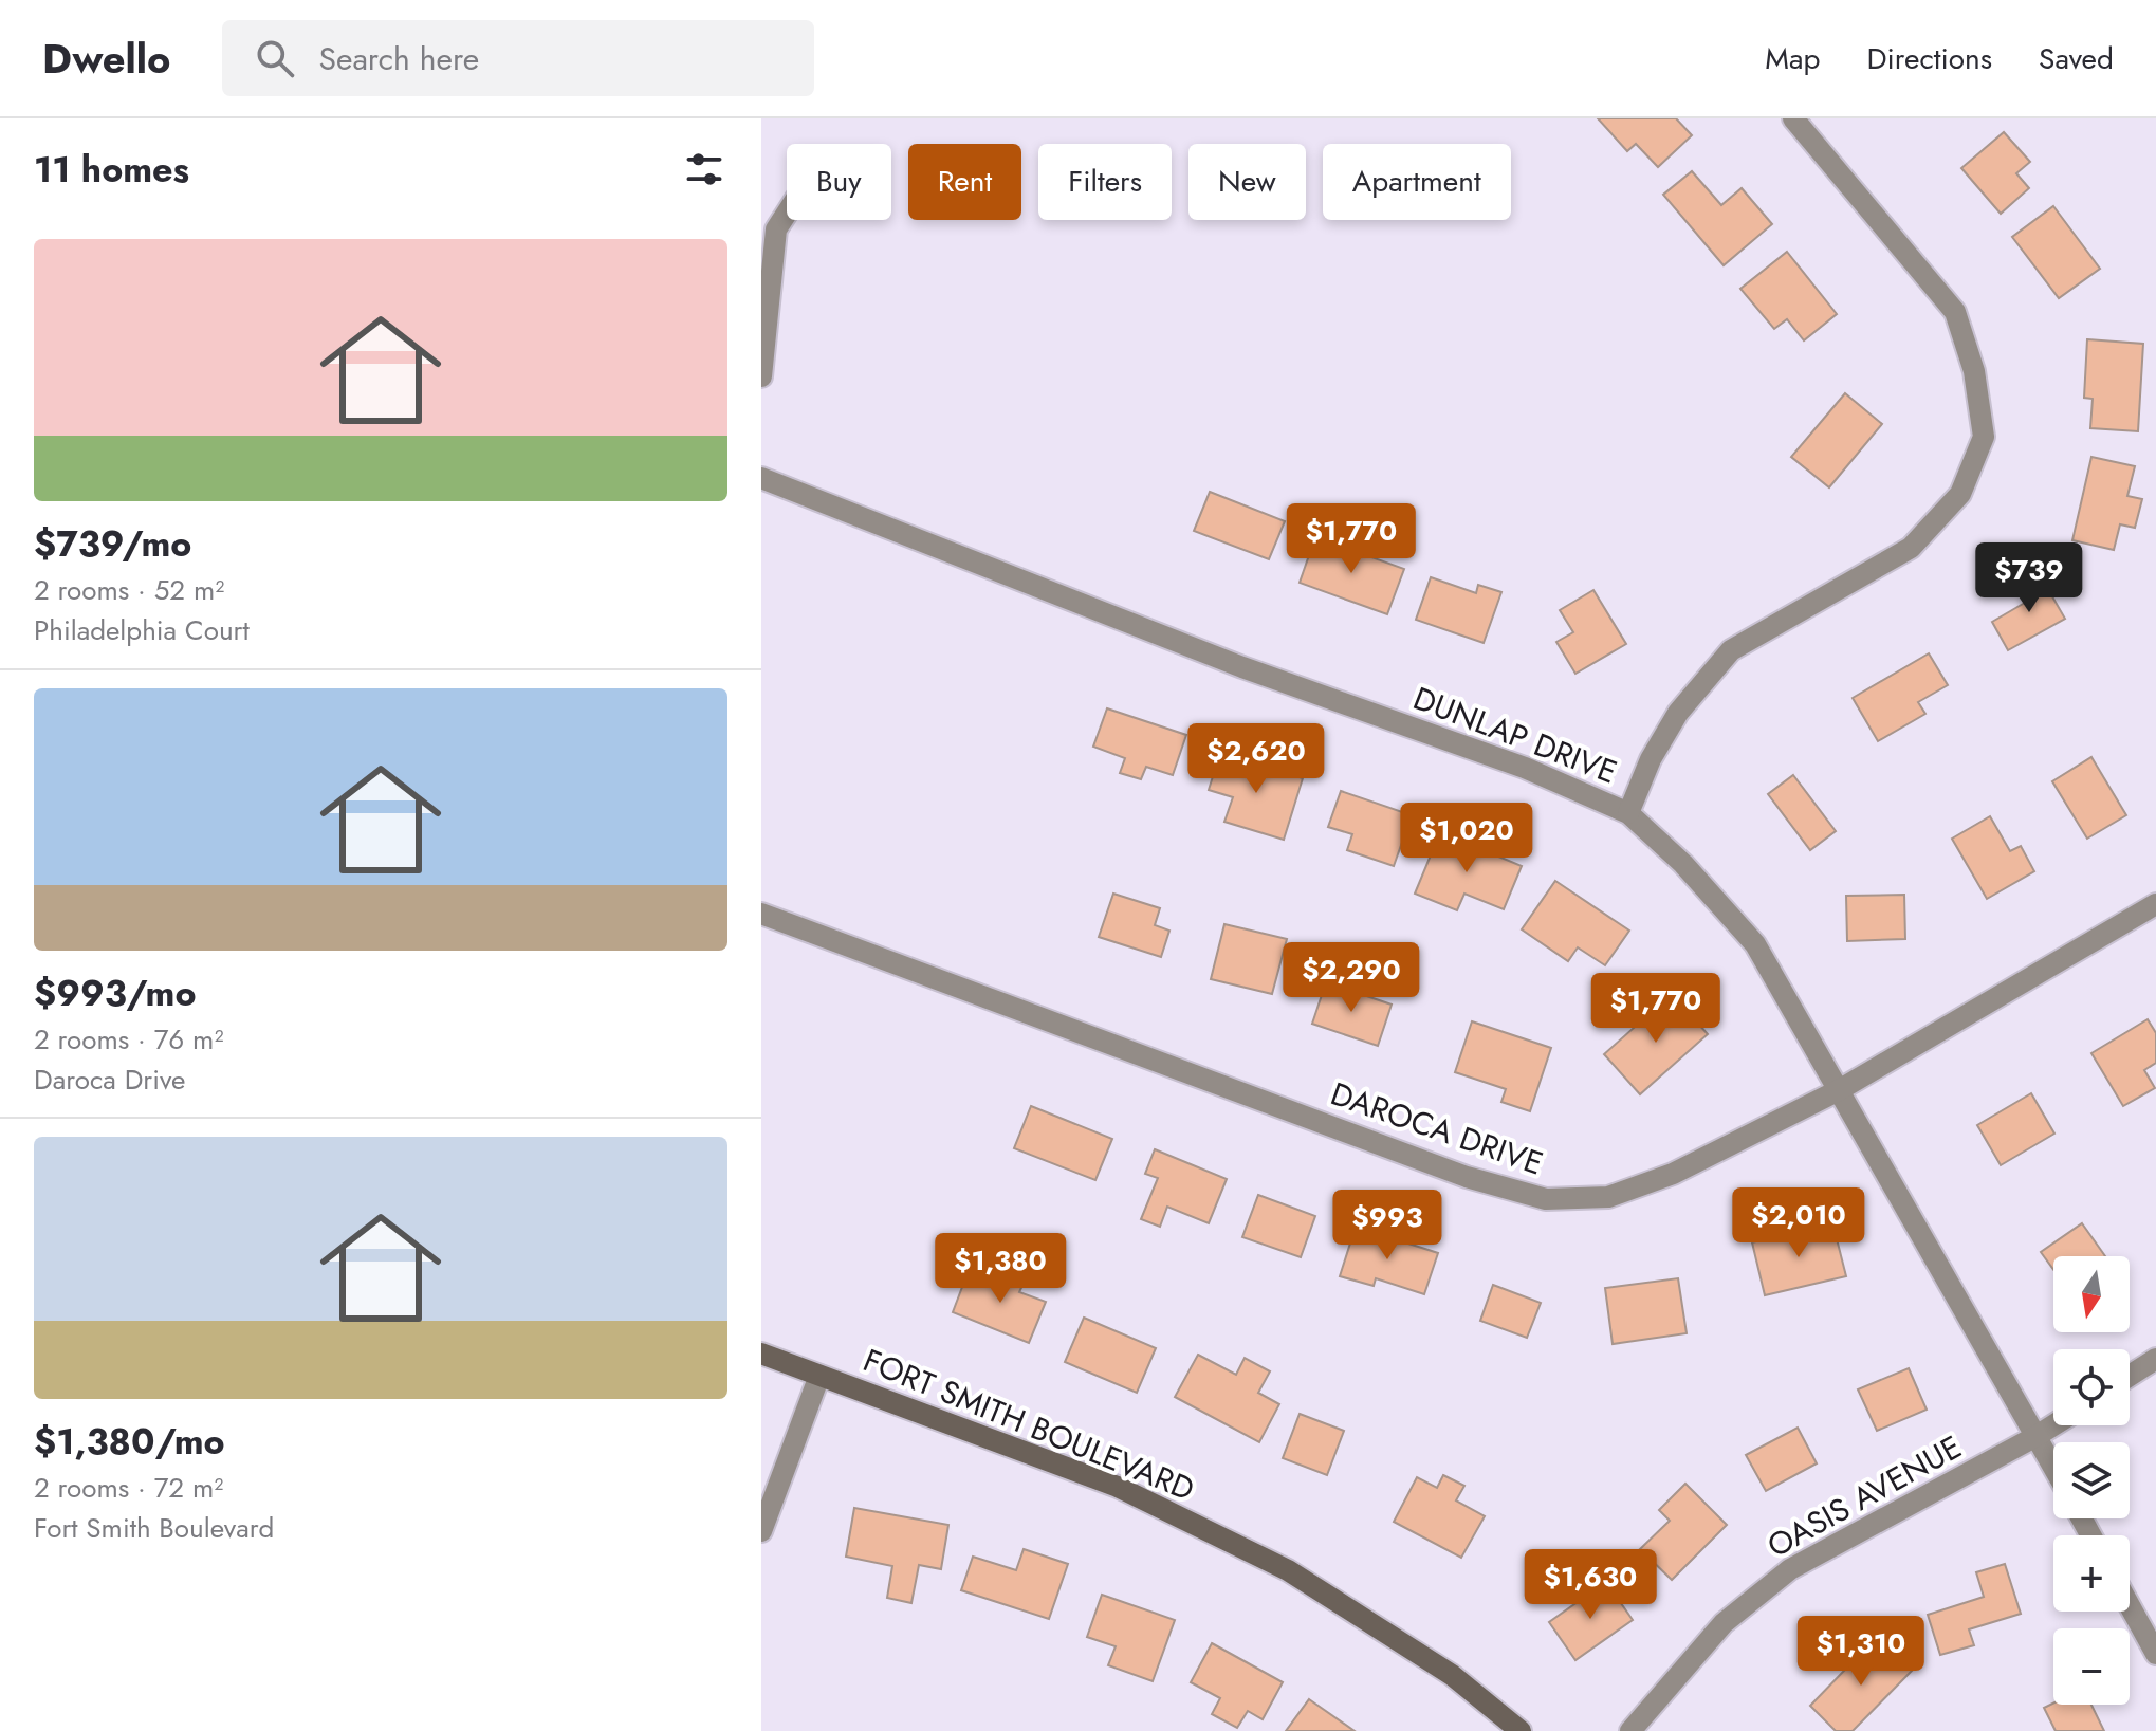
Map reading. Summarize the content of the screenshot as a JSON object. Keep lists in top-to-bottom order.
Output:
{
  "streets": {
    "street": [
      "DUNLAP DRIVE",
      "DAROCA DRIVE",
      "FORT SMITH BOULEVARD",
      "OASIS AVENUE"
    ]
  },
  "crossings": [
    ["DUNLAP DRIVE", "DAROCA DRIVE"],
    ["DUNLAP DRIVE", "OASIS AVENUE"]
  ],
  "north": "bottom",
  "page": {
    "header": "Dwello",
    "search": "Search here",
    "nav": ["Map", "Directions", "Saved"],
    "heading": "11 homes",
    "chip": [
      "Buy",
      "Rent",
      "Filters",
      "New",
      "Apartment"
    ],
    "list": [
      {
        "name": "$739/mo",
        "note": "2 rooms · 52 m² · Philadelphia Court"
      },
      {
        "name": "$993/mo",
        "note": "2 rooms · 76 m² · Daroca Drive"
      },
      {
        "name": "$1,380/mo",
        "note": "2 rooms · 72 m² · Fort Smith Boulevard"
      }
    ],
    "price": [
      "$1,770",
      "$739",
      "$2,620",
      "$1,020",
      "$2,290",
      "$1,770",
      "$2,010",
      "$993",
      "$1,380",
      "$1,630",
      "$1,310"
    ],
    "map_buttons": ["+", "−"]
  }
}
